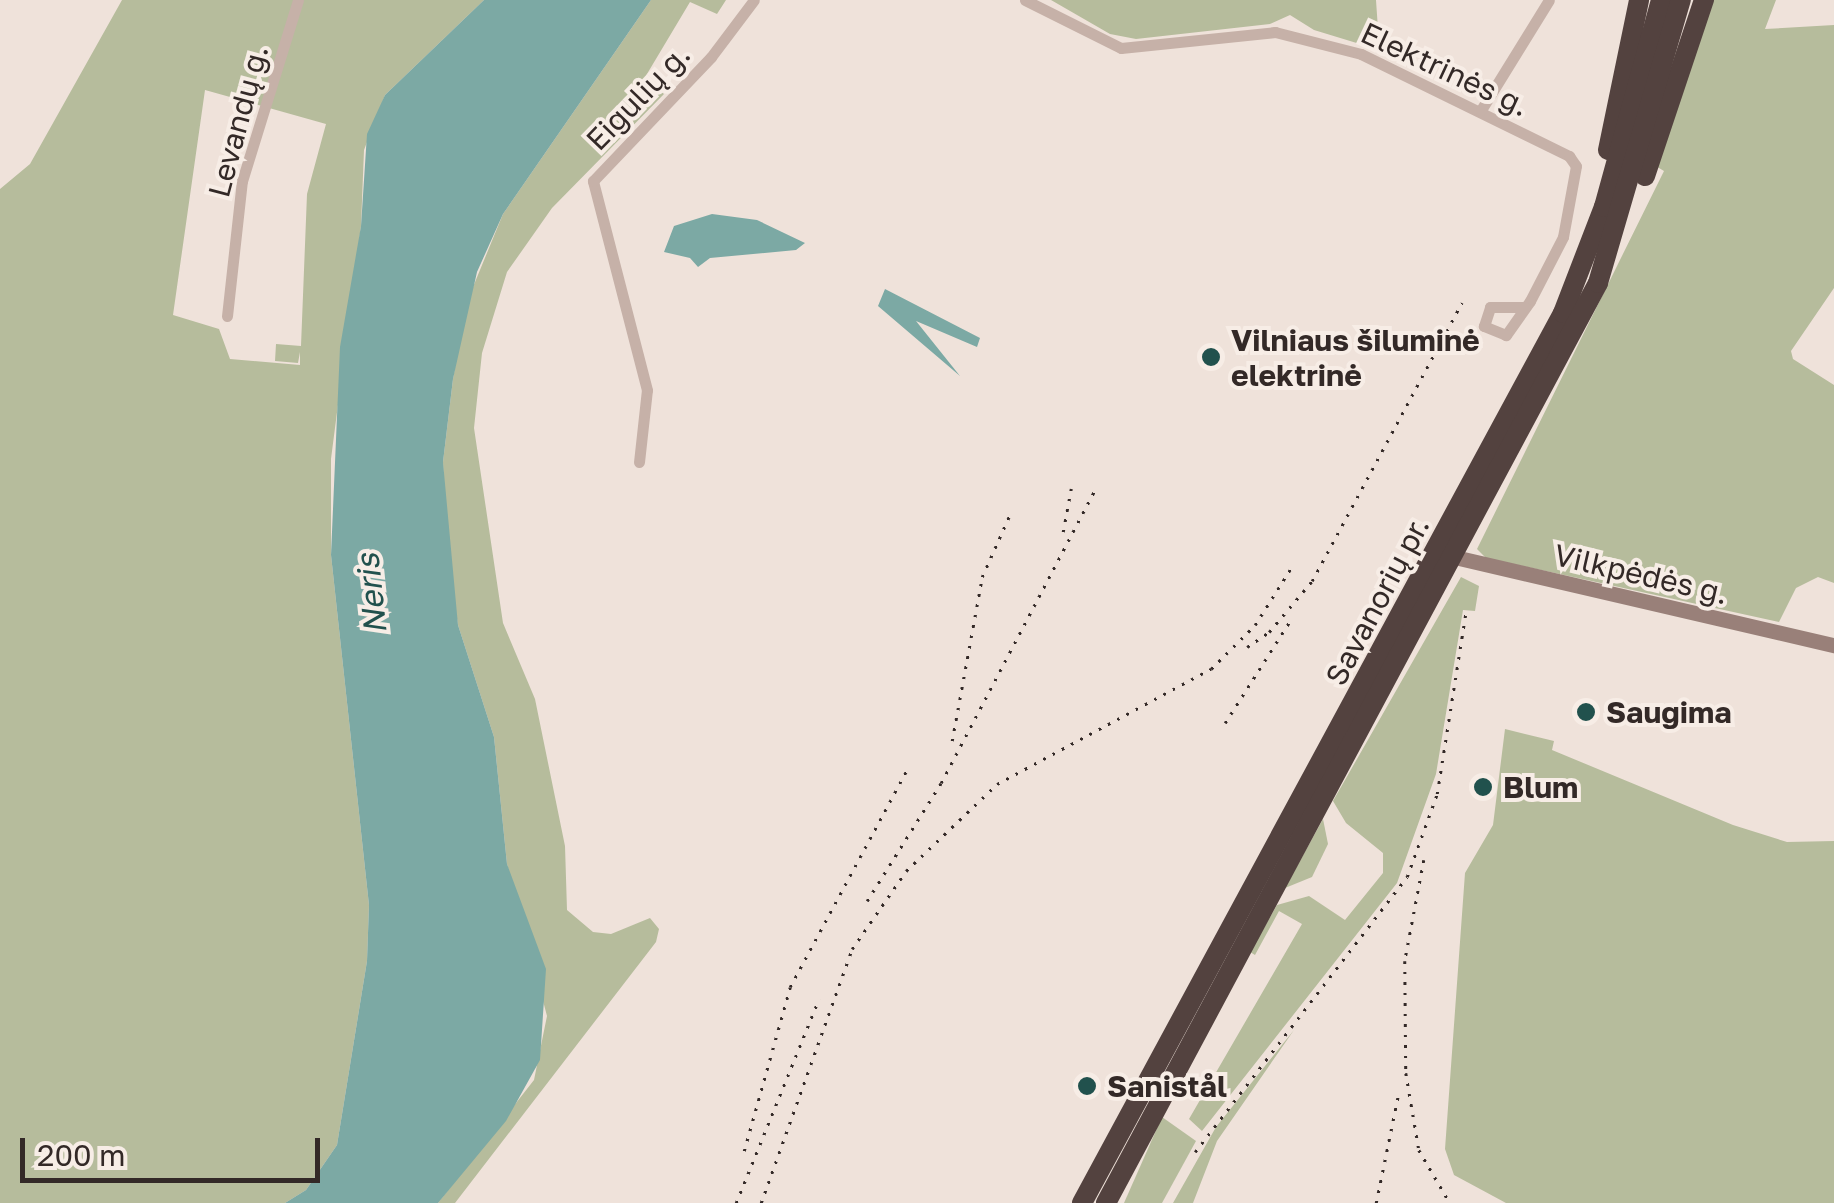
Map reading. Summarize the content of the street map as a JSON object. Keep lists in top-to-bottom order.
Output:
{
  "streets": {
    "highway": ["Savanorių pr."],
    "main road": ["Vilkpėdės g."],
    "street": ["Elektrinės g.", "Eigulių g.", "Levandų g."]
  },
  "crossings": [
    ["Vilkpėdės g.", "Savanorių pr."]
  ],
  "water": ["Neris"],
  "places": [
    "Vilniaus šiluminė elektrinė",
    "Saugima",
    "Blum",
    "Sanistål"
  ],
  "scale_bar": "200 m"
}
